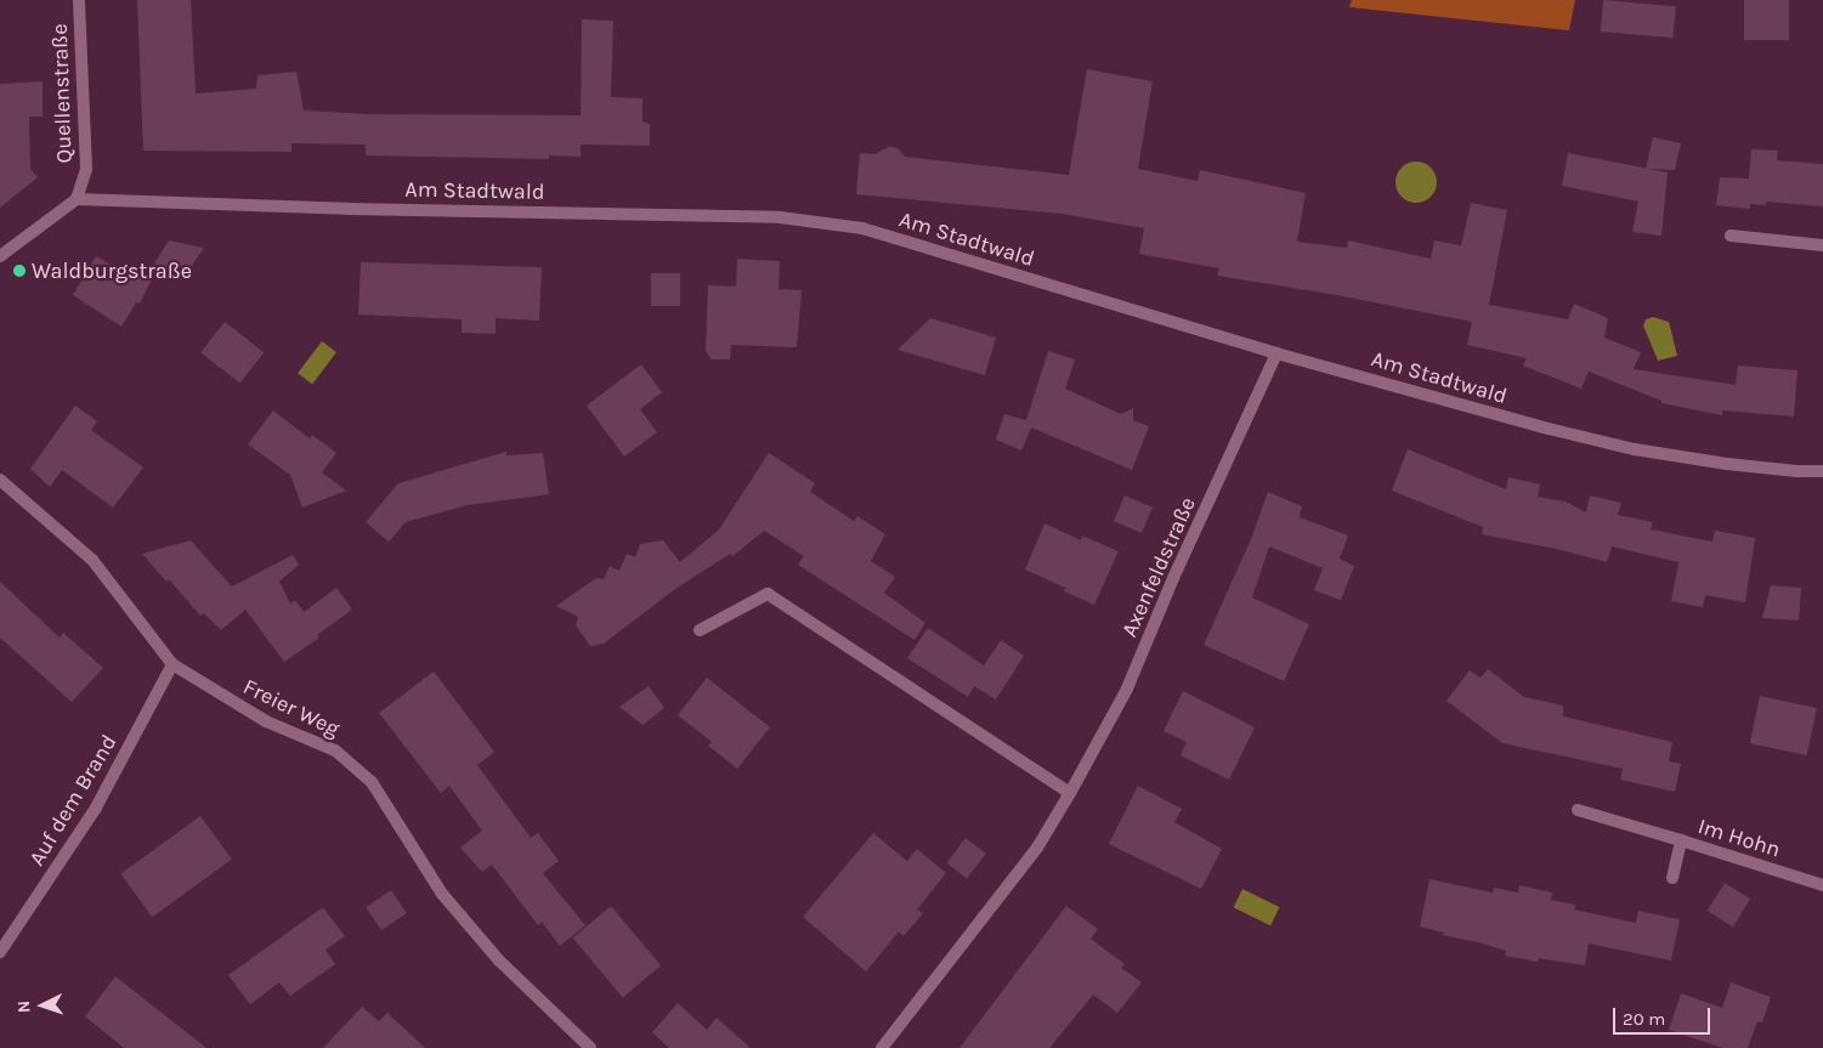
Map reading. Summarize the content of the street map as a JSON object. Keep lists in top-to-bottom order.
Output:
{
  "streets": {
    "street": [
      "Quellenstraße",
      "Am Stadtwald",
      "Axenfeldstraße",
      "Freier Weg",
      "Auf dem Brand",
      "Im Hohn"
    ]
  },
  "crossings": [
    ["Quellenstraße", "Am Stadtwald"],
    ["Am Stadtwald", "Axenfeldstraße"],
    ["Freier Weg", "Auf dem Brand"]
  ],
  "places": ["Waldburgstraße"],
  "scale_bar": "20 m",
  "north": "left"
}
